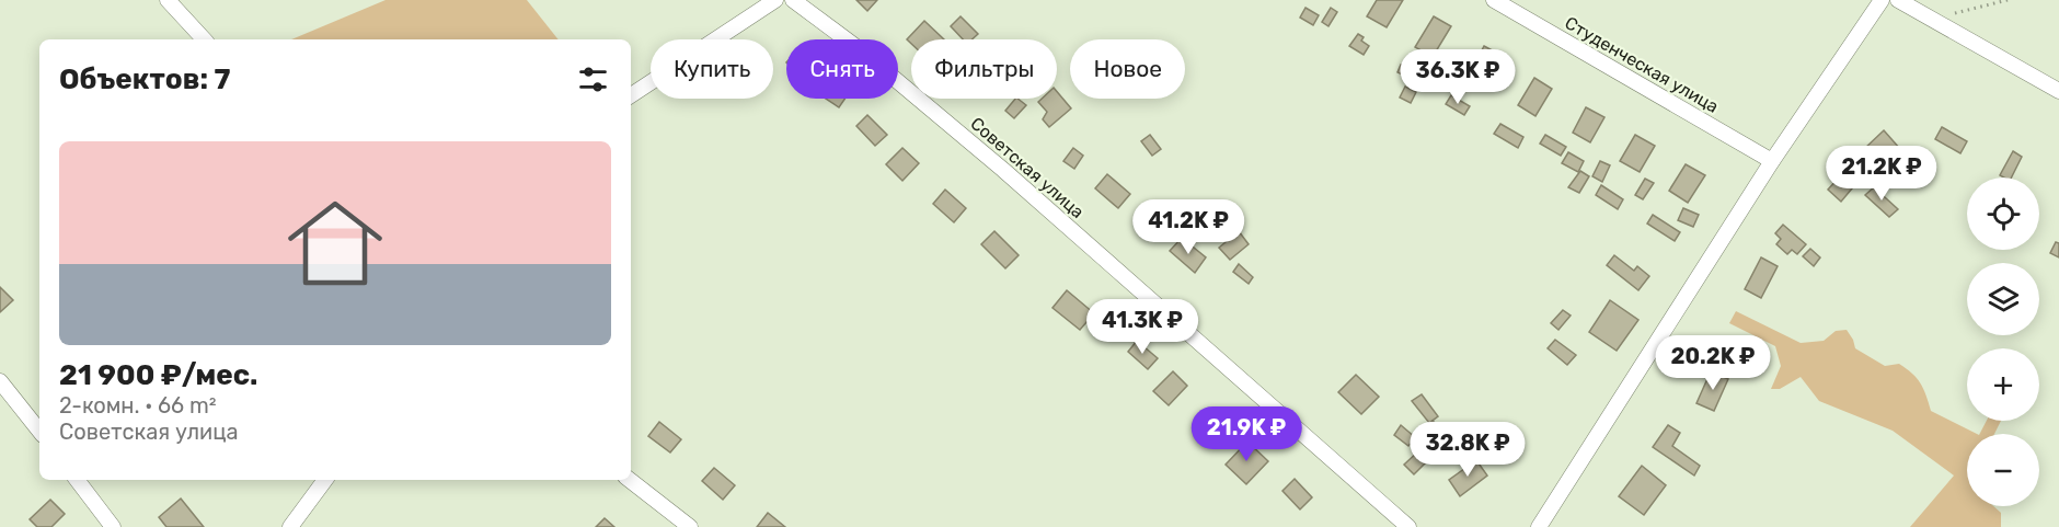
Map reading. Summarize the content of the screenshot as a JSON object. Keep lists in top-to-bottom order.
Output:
{
  "streets": {
    "street": ["Студенческая улица", "Советская улица"]
  },
  "page": {
    "chip": [
      "Купить",
      "Снять",
      "Фильтры",
      "Новое"
    ],
    "heading": "Объектов: 7",
    "price": [
      "36.3K ₽",
      "21.2K ₽",
      "41.2K ₽",
      "41.3K ₽",
      "20.2K ₽",
      "21.9K ₽",
      "32.8K ₽"
    ],
    "list": [
      {
        "name": "21 900 ₽/мес.",
        "note": "2-комн. · 66 m² · Советская улица"
      }
    ],
    "map_buttons": ["+", "−"]
  }
}
